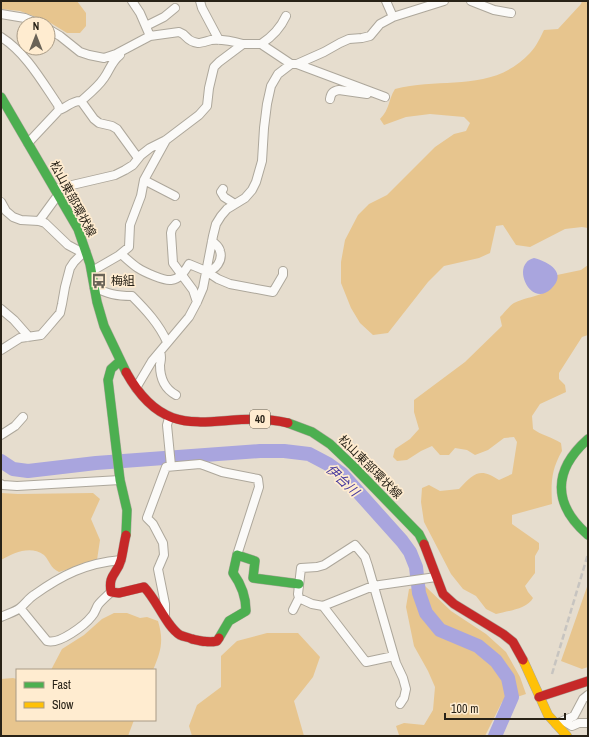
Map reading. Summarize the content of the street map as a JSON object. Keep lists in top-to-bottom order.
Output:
{
  "streets": {
    "main road": ["松山東部環状線", "40"]
  },
  "water": ["伊台川"],
  "places": {
    "bus stop": ["梅組"]
  },
  "legend": ["Fast", "Slow"],
  "scale_bar": "100 m",
  "north": "top"
}
